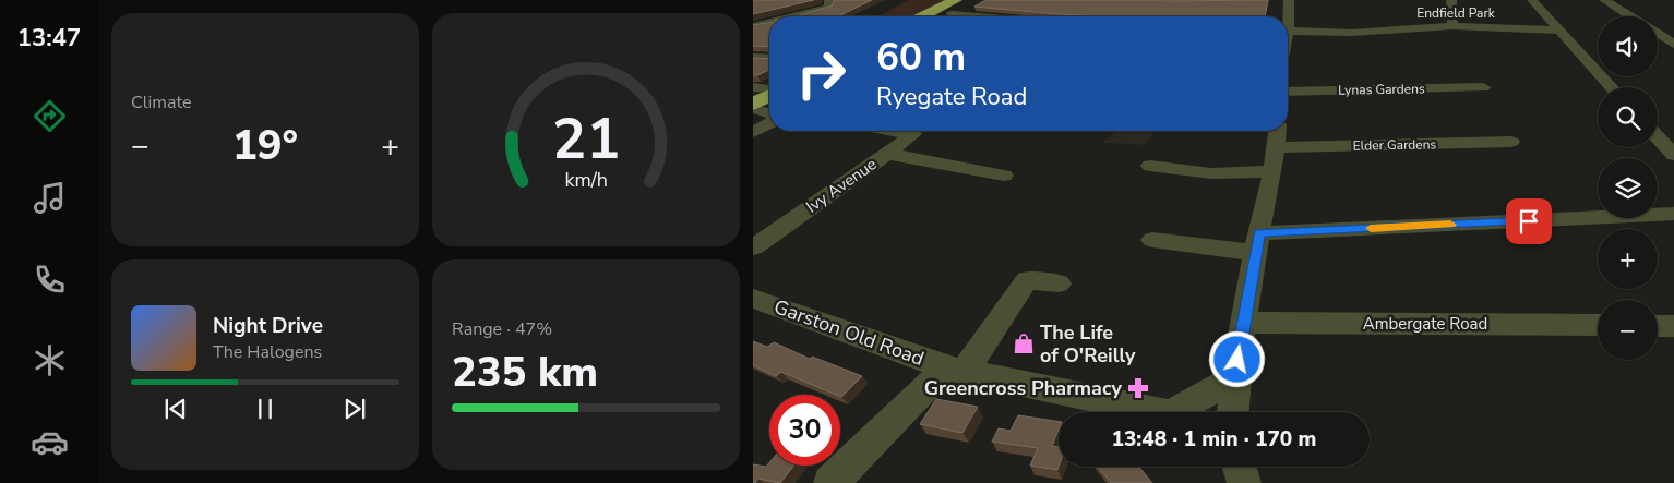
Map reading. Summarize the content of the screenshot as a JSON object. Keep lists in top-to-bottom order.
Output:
{
  "streets": {
    "street": [
      "Endfield Park",
      "Lynas Gardens",
      "Elder Gardens",
      "Ivy Avenue",
      "Ambergate Road",
      "Garston Old Road"
    ]
  },
  "places": {
    "shop": ["The Life of O'Reilly"],
    "pharmacy": ["Greencross Pharmacy"]
  },
  "page": {
    "tabs": "13:47",
    "tile": [
      "Climate",
      ["Range · 47%", "235 km"]
    ],
    "map_buttons": ["+", "−"],
    "turn": ["60 m", "Ryegate Road"],
    "heat": ["−", "19°", "+"],
    "song": ["Night Drive", "The Halogens"],
    "limit": "30",
    "trip": "13:48 · 1 min · 170 m",
    "gauge": ["21", "km/h"]
  }
}
